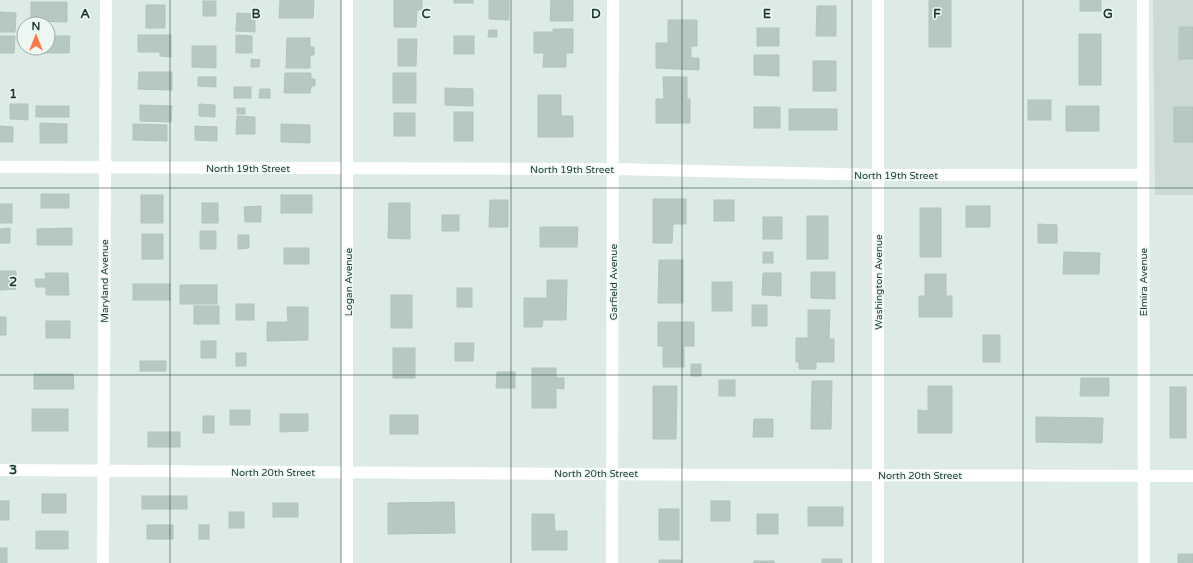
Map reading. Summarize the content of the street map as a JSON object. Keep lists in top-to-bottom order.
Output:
{
  "streets": {
    "street": [
      "North 19th Street",
      "Maryland Avenue",
      "Logan Avenue",
      "Garfield Avenue",
      "Washington Avenue",
      "Elmira Avenue",
      "North 20th Street"
    ]
  },
  "crossings": [
    ["North 19th Street", "Maryland Avenue"],
    ["North 19th Street", "Logan Avenue"],
    ["North 19th Street", "Garfield Avenue"],
    ["North 19th Street", "Washington Avenue"],
    ["North 19th Street", "Elmira Avenue"],
    ["Maryland Avenue", "North 20th Street"],
    ["Logan Avenue", "North 20th Street"],
    ["Garfield Avenue", "North 20th Street"],
    ["Washington Avenue", "North 20th Street"],
    ["Elmira Avenue", "North 20th Street"]
  ],
  "north": "top",
  "grid": {
    "columns": [
      "A",
      "B",
      "C",
      "D",
      "E",
      "F",
      "G"
    ],
    "rows": ["1", "2", "3"]
  }
}
